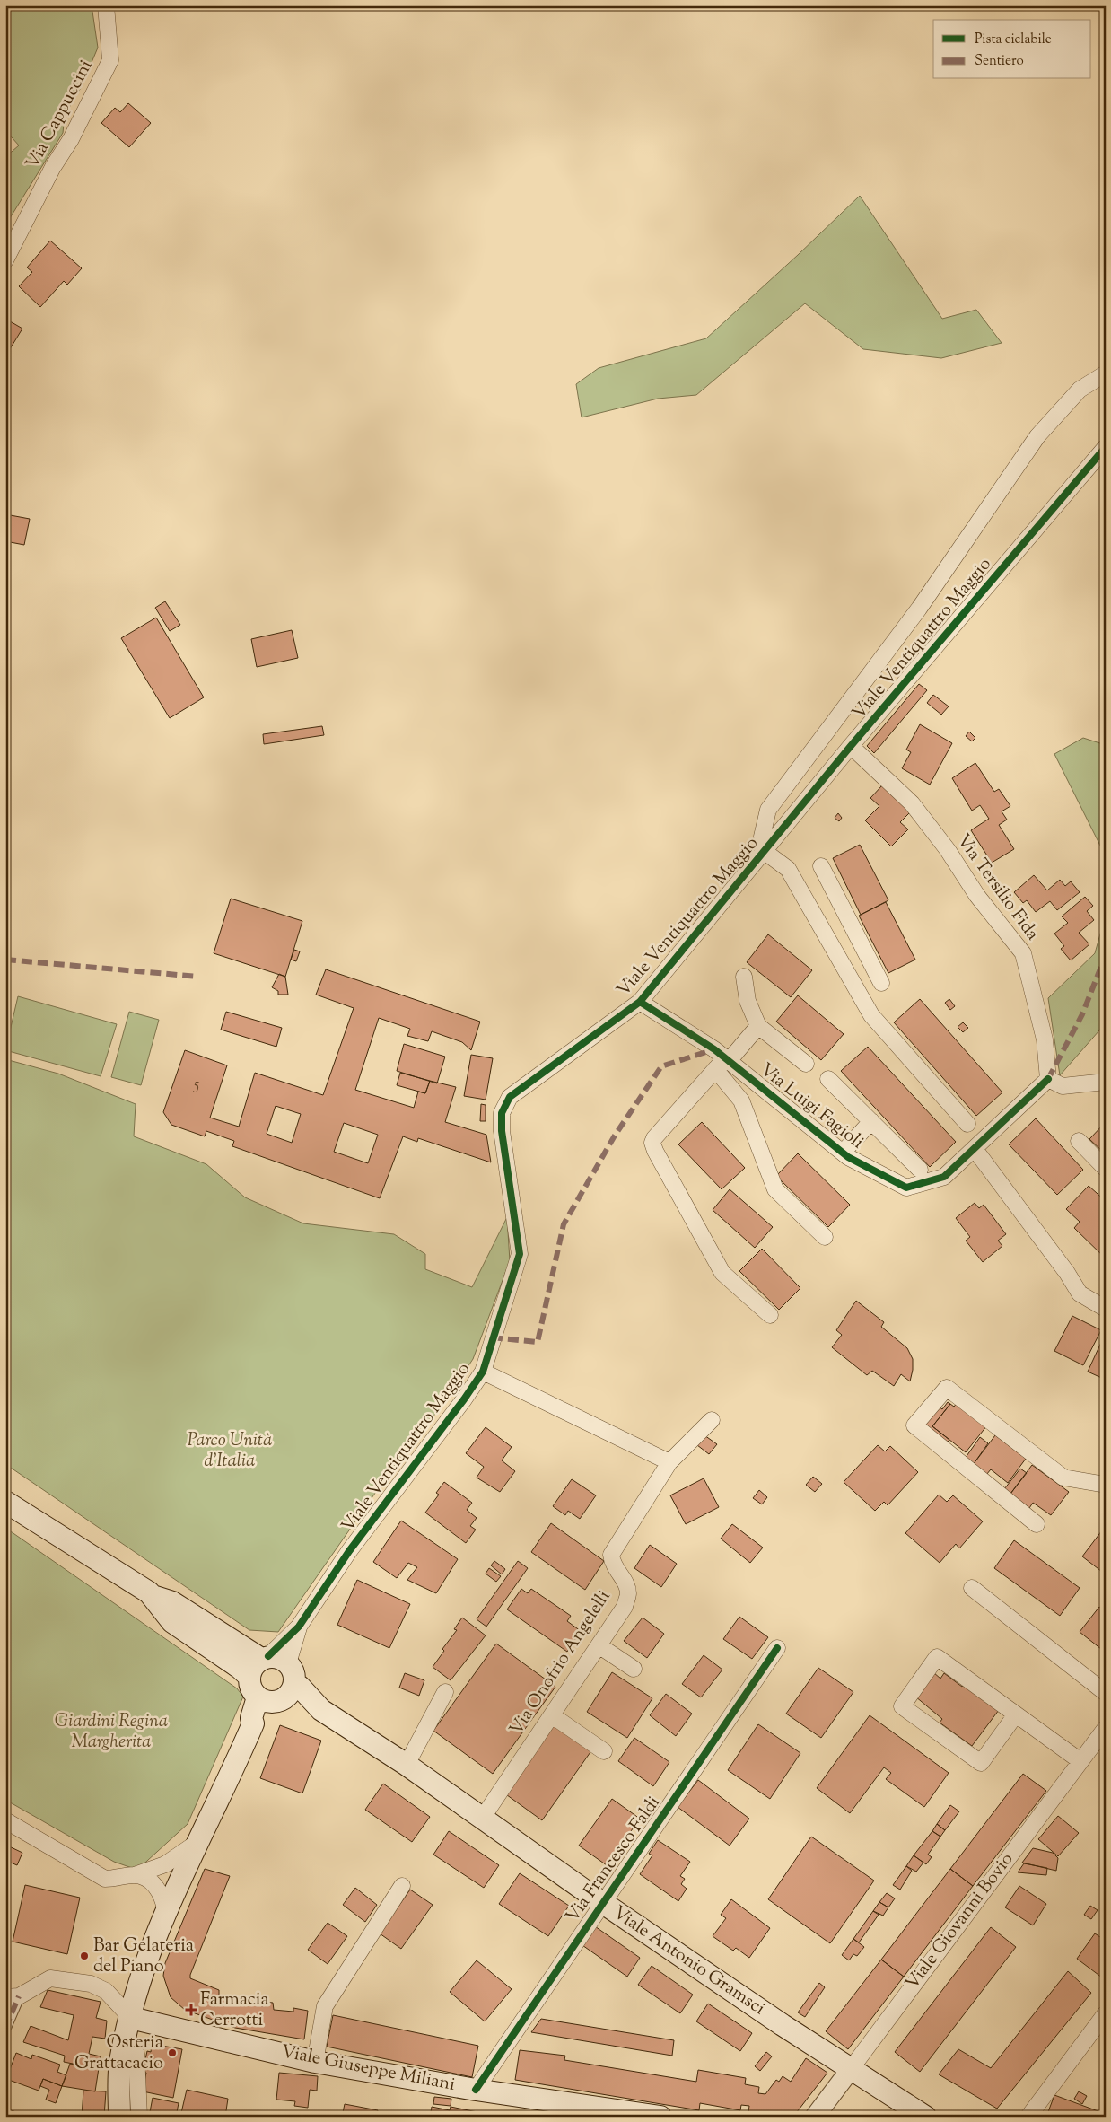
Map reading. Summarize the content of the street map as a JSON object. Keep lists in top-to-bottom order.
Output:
{
  "streets": {
    "main road": ["Viale Antonio Gramsci", "Viale Giuseppe Miliani"],
    "street": [
      "Via Cappuccini",
      "Viale Ventiquattro Maggio",
      "Via Tersilio Fida",
      "Via Luigi Fagioli",
      "Via Onofrio Angelelli",
      "Via Francesco Faldi",
      "Viale Giovanni Bovio"
    ]
  },
  "crossings": [
    ["Viale Ventiquattro Maggio", "Via Tersilio Fida"],
    ["Viale Ventiquattro Maggio", "Via Luigi Fagioli"],
    ["Viale Ventiquattro Maggio", "Viale Antonio Gramsci"],
    ["Via Tersilio Fida", "Via Luigi Fagioli"],
    ["Via Onofrio Angelelli", "Viale Antonio Gramsci"],
    ["Via Francesco Faldi", "Viale Antonio Gramsci"],
    ["Via Francesco Faldi", "Viale Giuseppe Miliani"],
    ["Viale Giovanni Bovio", "Viale Antonio Gramsci"]
  ],
  "parks": ["Parco Unità d'Italia", "Giardini Regina Margherita"],
  "places": {
    "other": ["Bar Gelateria del Piano", "Osteria Grattacacio"],
    "health": ["Farmacia Cerrotti"]
  },
  "house_numbers": ["5"],
  "legend": ["Pista ciclabile", "Sentiero"]
}
